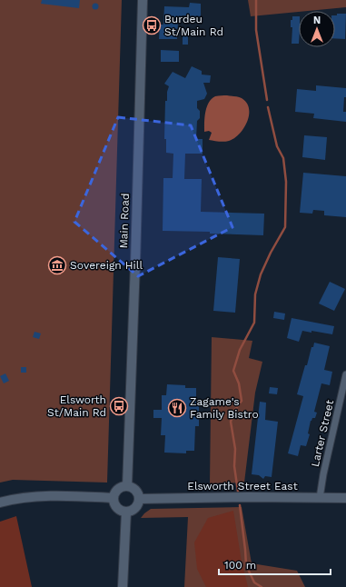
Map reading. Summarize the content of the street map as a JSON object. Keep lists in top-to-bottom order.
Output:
{
  "streets": {
    "main road": ["Main Road", "Elsworth Street East"],
    "street": ["Larter Street"]
  },
  "crossings": [
    ["Main Road", "Elsworth Street East"],
    ["Larter Street", "Elsworth Street East"]
  ],
  "places": {
    "bus stop": ["Burdeu St/Main Rd", "Elsworth St/Main Rd"],
    "museum": ["Sovereign Hill"],
    "restaurant": ["Zagame's Family Bistro"]
  },
  "scale_bar": "100 m",
  "north": "top"
}
